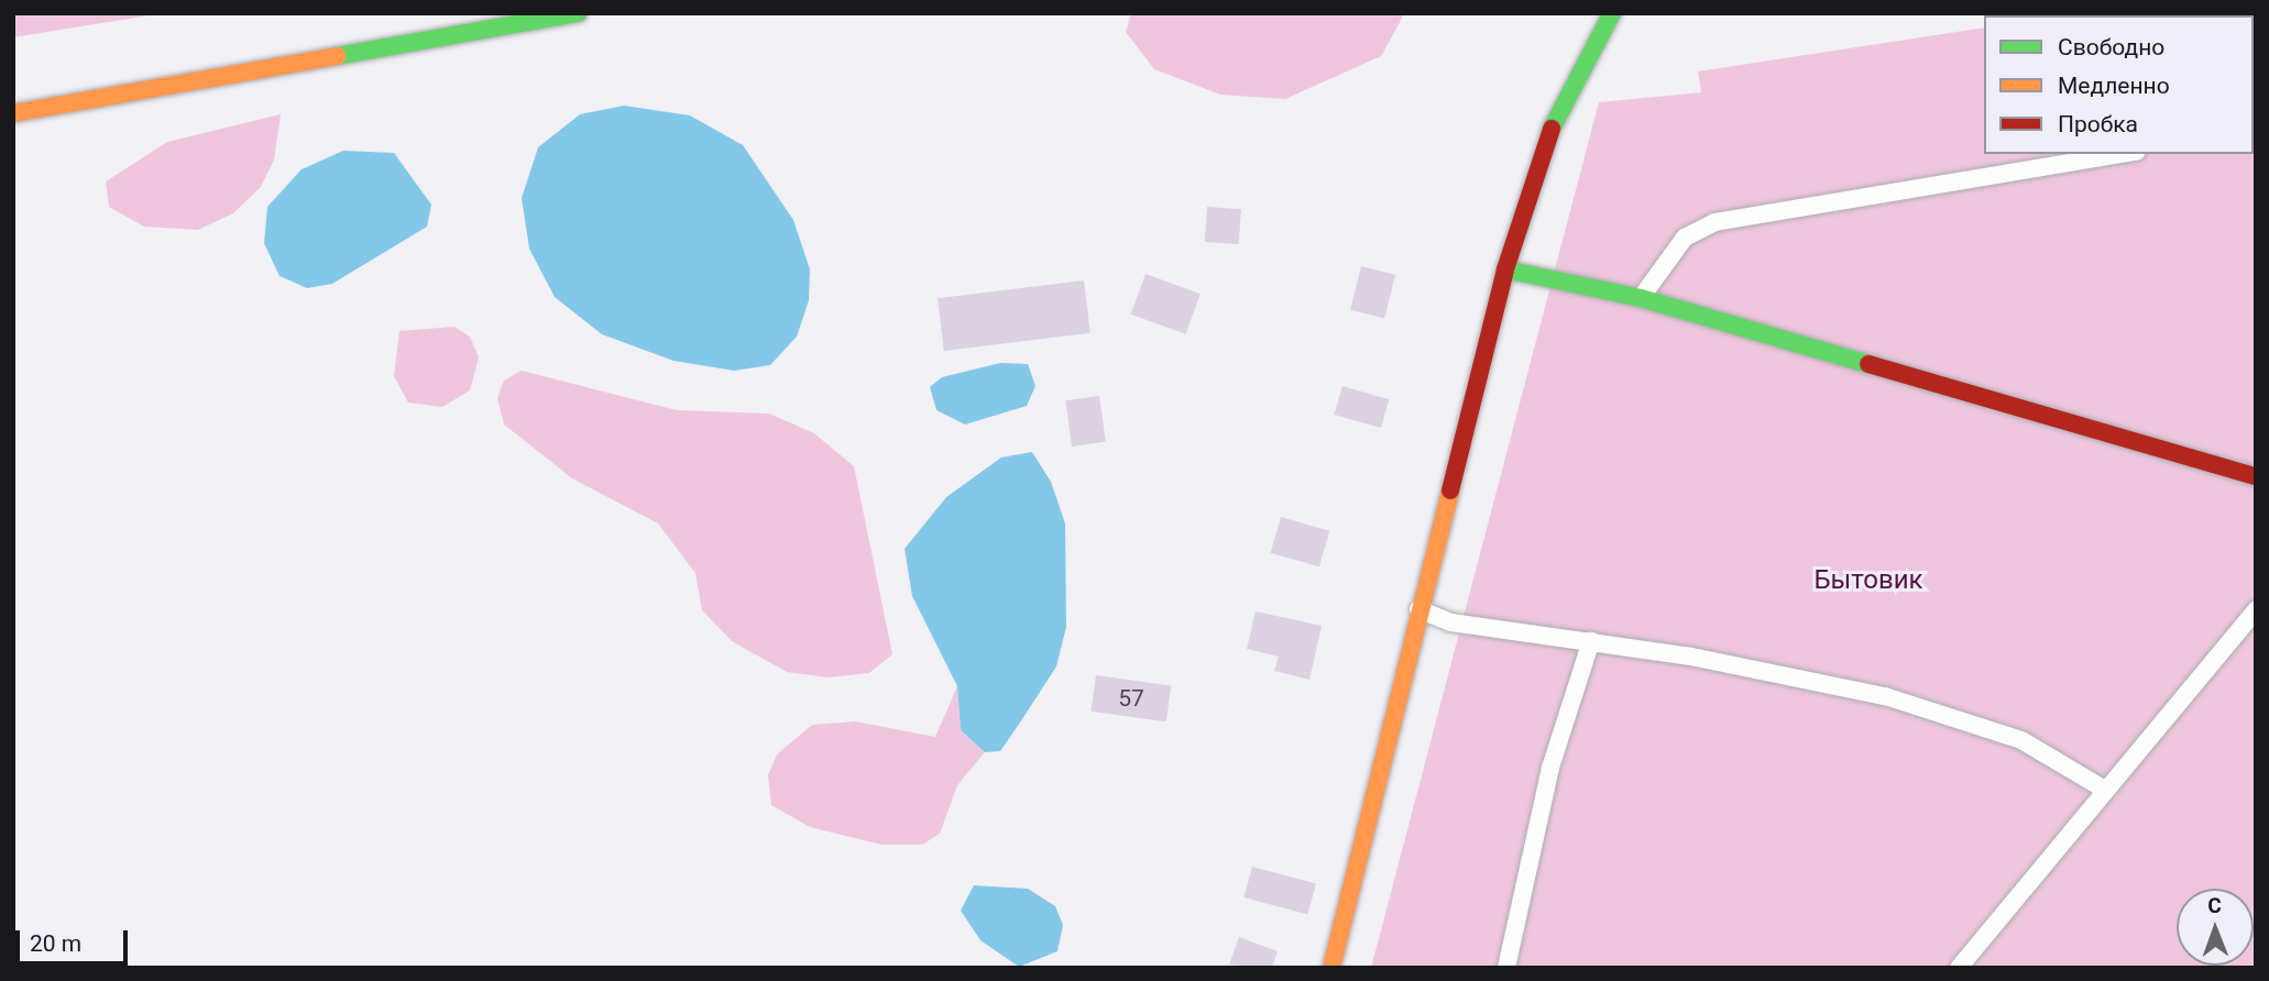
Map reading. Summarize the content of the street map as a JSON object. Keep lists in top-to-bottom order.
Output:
{
  "parks": ["Бытовик"],
  "house_numbers": ["57"],
  "legend": ["Свободно", "Медленно", "Пробка"],
  "scale_bar": "20 m",
  "north": "top"
}
